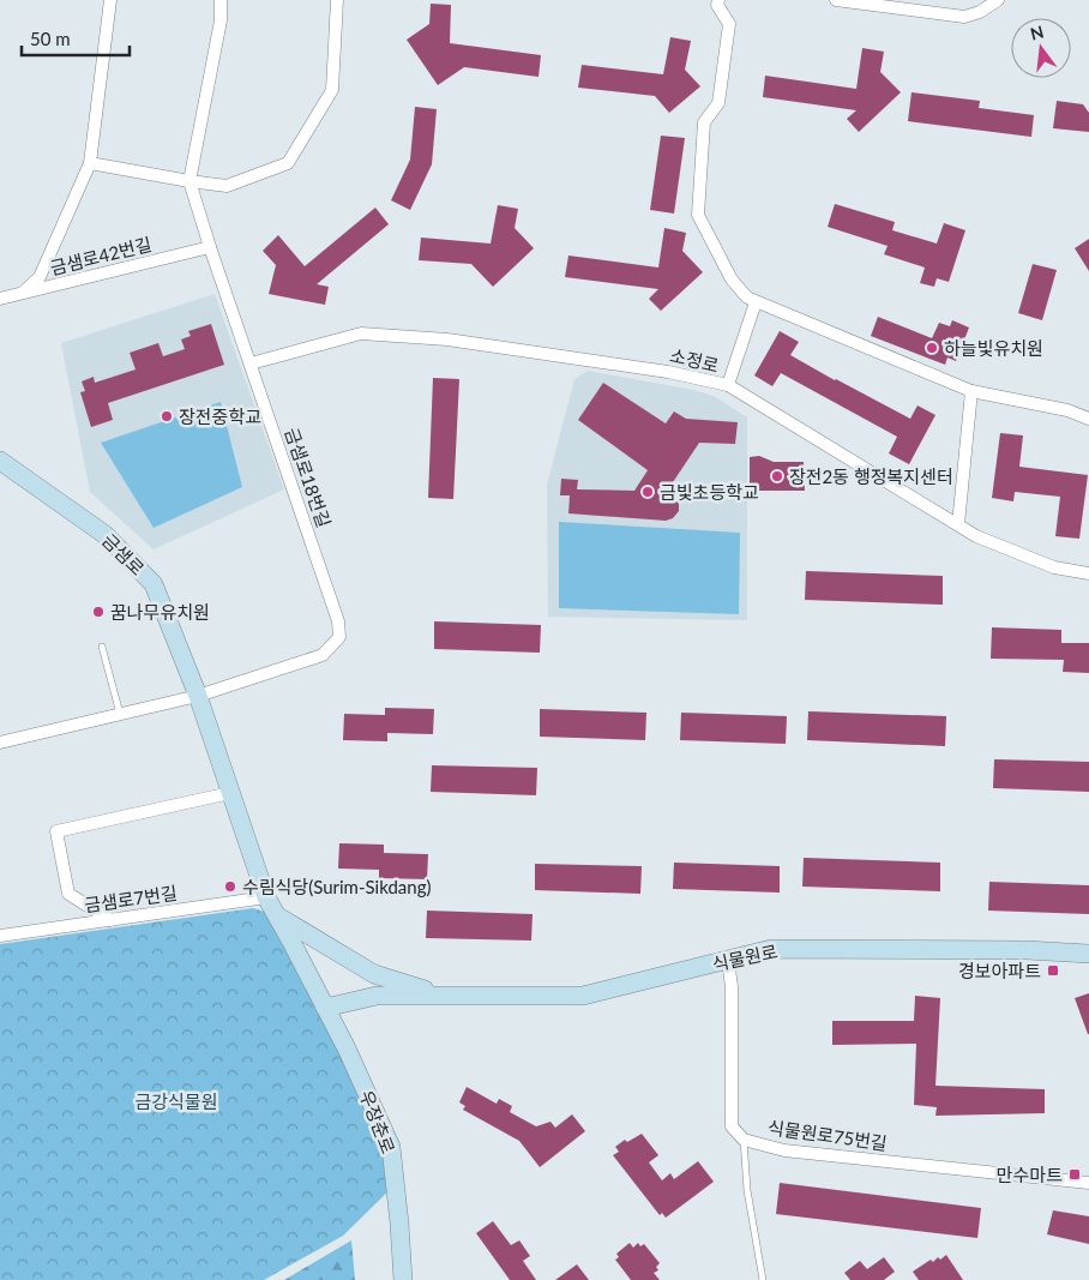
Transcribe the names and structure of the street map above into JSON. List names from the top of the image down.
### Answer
{
  "streets": {
    "main road": ["금샘로", "식물원로", "우장춘로"],
    "street": [
      "금샘로42번길",
      "소정로",
      "금샘로18번길",
      "금샘로7번길",
      "식물원로75번길"
    ]
  },
  "crossings": [
    ["금샘로42번길", "금샘로18번길"],
    ["소정로", "금샘로18번길"],
    ["금샘로18번길", "금샘로"],
    ["금샘로", "금샘로7번길"],
    ["금샘로", "식물원로"],
    ["금샘로", "우장춘로"],
    ["식물원로", "우장춘로"],
    ["식물원로", "식물원로75번길"]
  ],
  "parks": ["금강식물원"],
  "places": {
    "other": [
      "하늘빛유치원",
      "장전중학교",
      "장전2동 행정복지센터",
      "금빛초등학교",
      "꿈나무유치원",
      "수림식당(Surim-Sikdang)"
    ],
    "transit": ["경보아파트", "만수마트"]
  },
  "scale_bar": "50 m",
  "north": "top"
}
